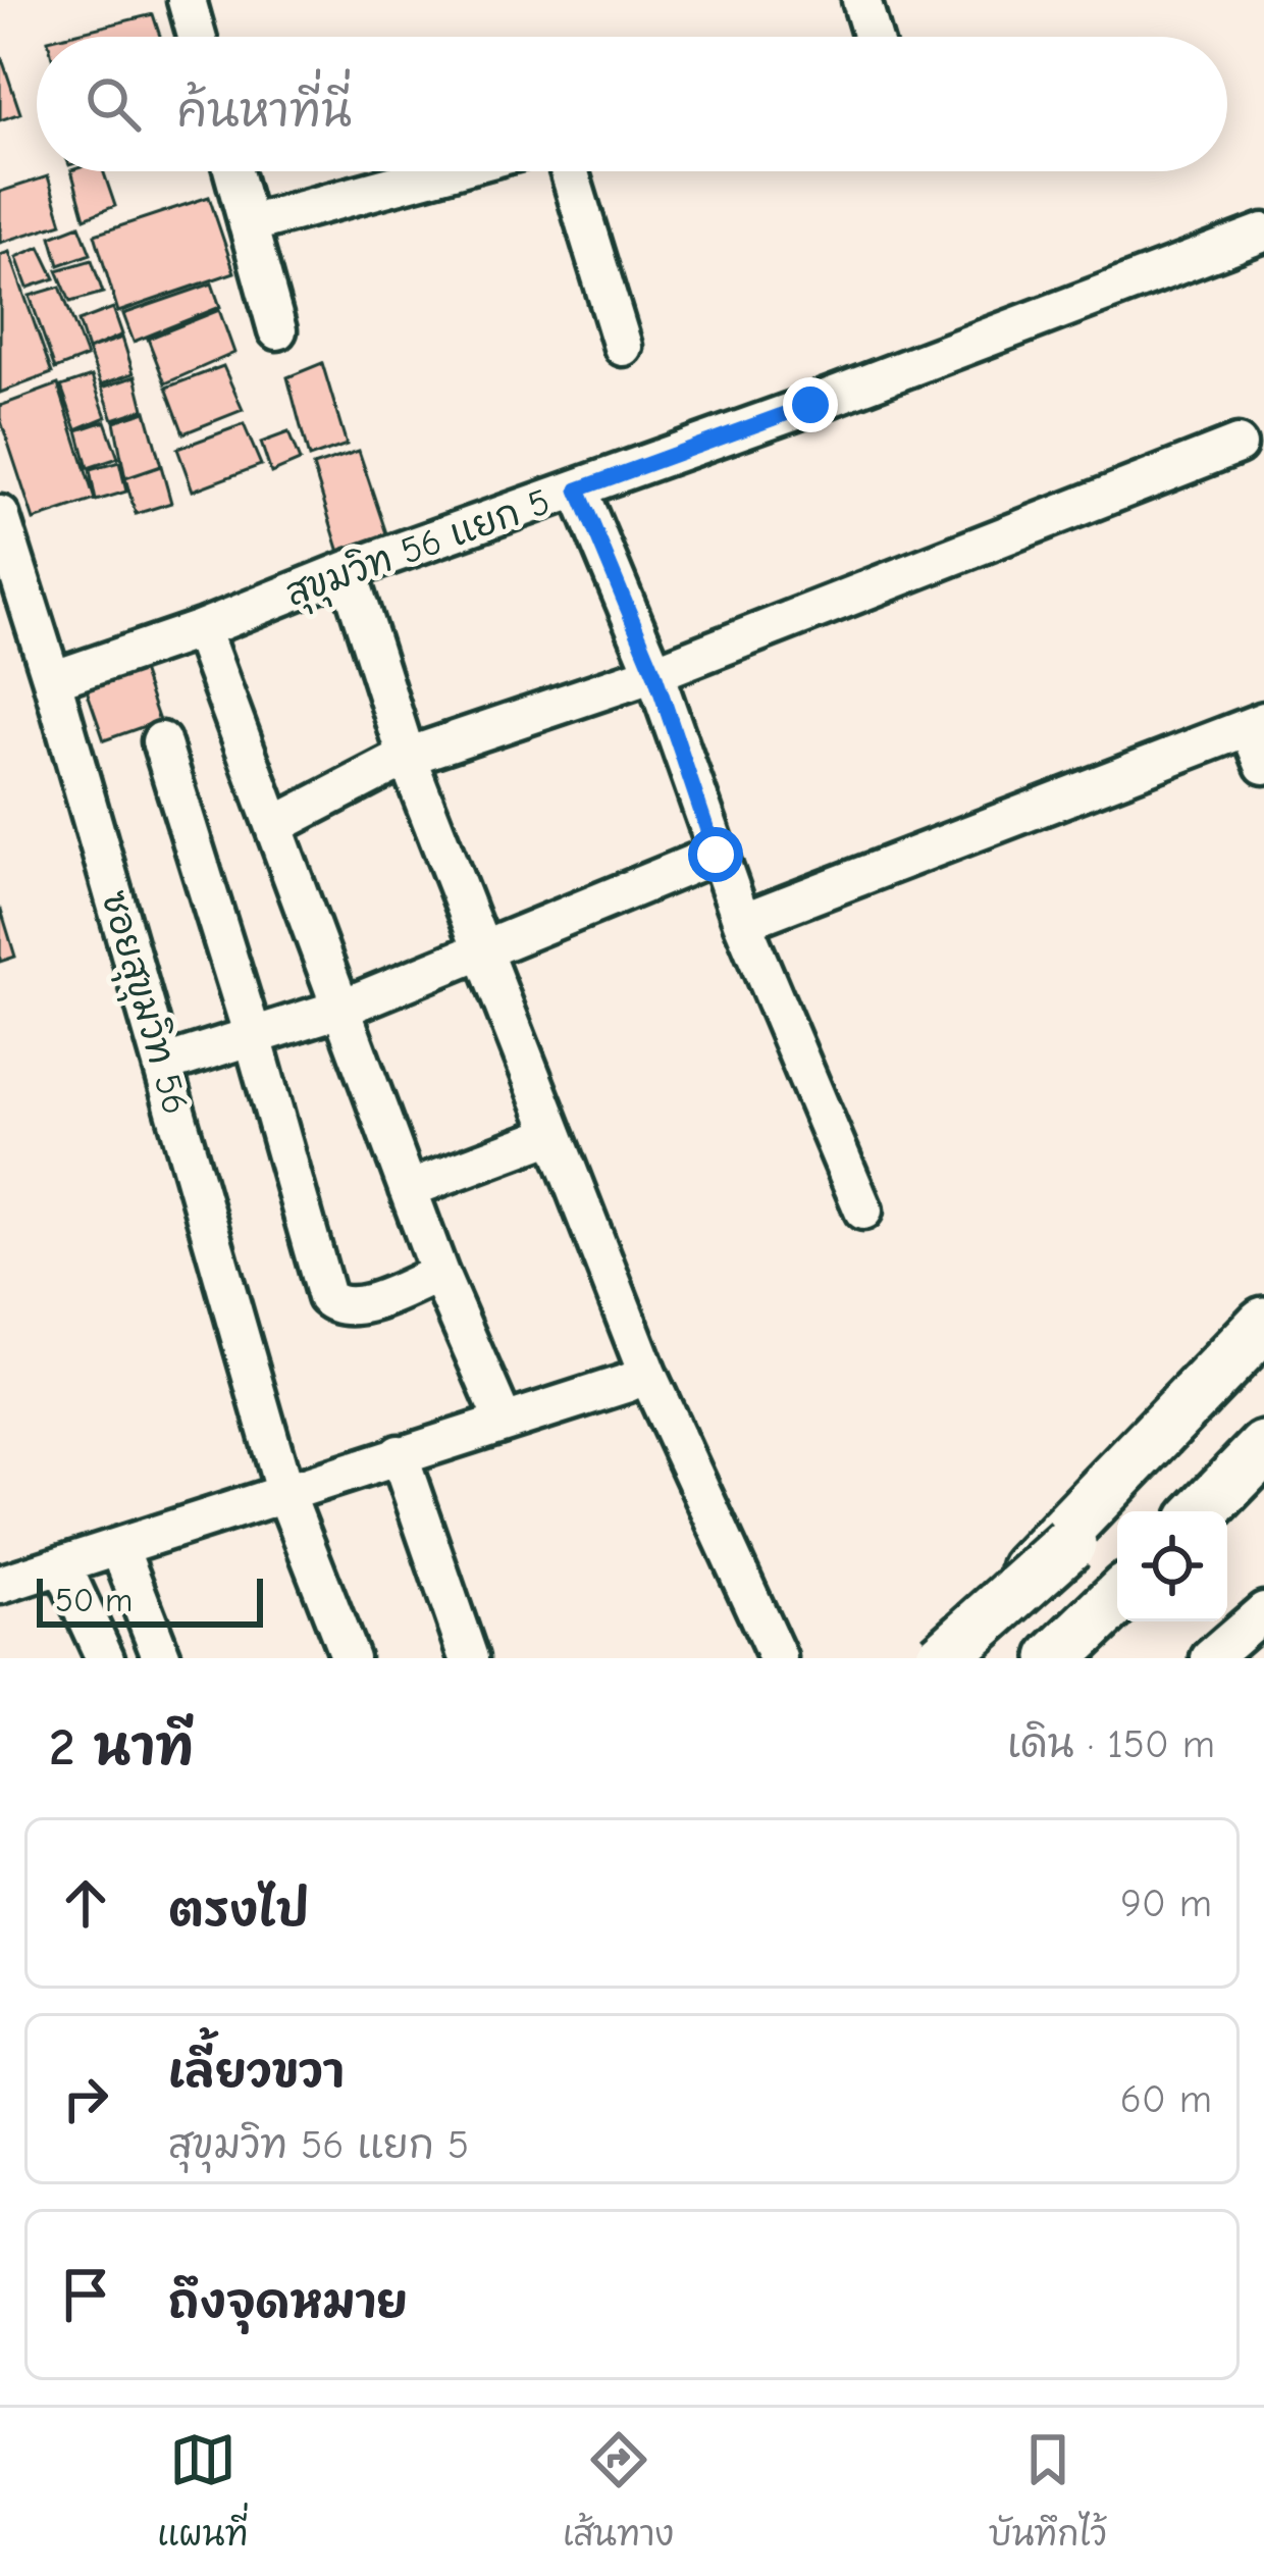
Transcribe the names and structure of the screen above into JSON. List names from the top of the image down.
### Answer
{
  "streets": {
    "street": ["สุขุมวิท 56 แยก 5", "ซอยสุขุมวิท 56"]
  },
  "crossings": [
    ["สุขุมวิท 56 แยก 5", "ซอยสุขุมวิท 56"]
  ],
  "scale_bar": "50 m",
  "page": {
    "search": "ค้นหาที่นี่",
    "scale": "50 m",
    "heading": ["2 นาที", "เดิน · 150 m"],
    "list": [
      ["ตรงไป", "90 m"],
      ["เลี้ยวขวา", "สุขุมวิท 56 แยก 5", "60 m"],
      "ถึงจุดหมาย"
    ],
    "nav": ["แผนที่", "เส้นทาง", "บันทึกไว้"]
  }
}
